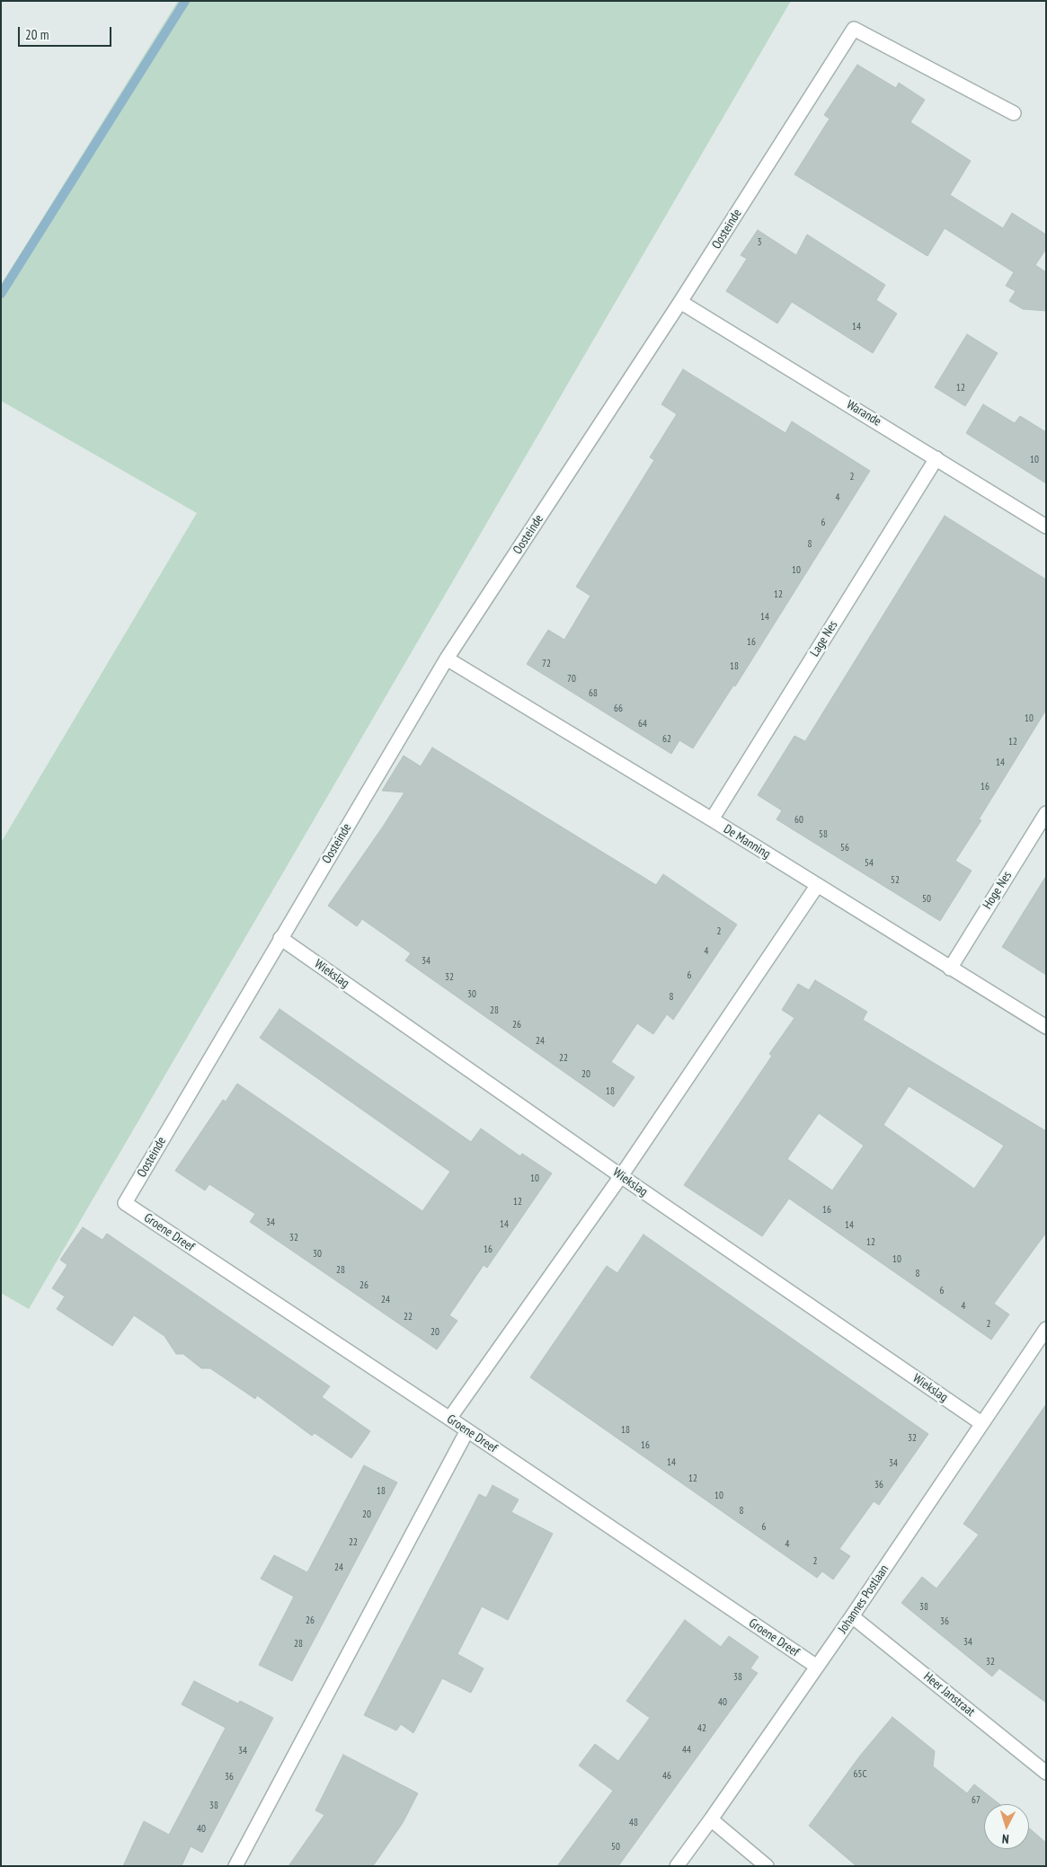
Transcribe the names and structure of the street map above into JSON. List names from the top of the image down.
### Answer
{
  "streets": {
    "street": [
      "Oosteinde",
      "Warande",
      "Lage Nes",
      "De Manning",
      "Hoge Nes",
      "Wiekslag",
      "Groene Dreef",
      "Johannes Postlaan",
      "Heer Janstraat"
    ]
  },
  "crossings": [
    ["Oosteinde", "Warande"],
    ["Oosteinde", "De Manning"],
    ["Oosteinde", "Wiekslag"],
    ["Oosteinde", "Groene Dreef"],
    ["Warande", "Lage Nes"],
    ["Lage Nes", "De Manning"],
    ["De Manning", "Hoge Nes"],
    ["Wiekslag", "Johannes Postlaan"],
    ["Groene Dreef", "Johannes Postlaan"],
    ["Johannes Postlaan", "Heer Janstraat"]
  ],
  "house_numbers": [
    "3",
    "14",
    "12",
    "10",
    "2",
    "4",
    "6",
    "8",
    "10",
    "12",
    "14",
    "16",
    "72",
    "18",
    "70",
    "68",
    "66",
    "10",
    "64",
    "62",
    "12",
    "14",
    "16",
    "60",
    "58",
    "56",
    "54",
    "52",
    "50",
    "2",
    "4",
    "34",
    "6",
    "32",
    "30",
    "8",
    "28",
    "26",
    "24",
    "22",
    "20",
    "18",
    "10",
    "12",
    "16",
    "34",
    "14",
    "14",
    "32",
    "12",
    "16",
    "30",
    "10",
    "28",
    "8",
    "26",
    "6",
    "24",
    "4",
    "22",
    "2",
    "20",
    "18",
    "32",
    "16",
    "14",
    "34",
    "12",
    "36",
    "18",
    "10",
    "8",
    "20",
    "6",
    "22",
    "4",
    "2",
    "24",
    "38",
    "26",
    "36",
    "34",
    "28",
    "32",
    "38",
    "40",
    "42",
    "44",
    "34",
    "65C",
    "46",
    "36",
    "67",
    "38",
    "48",
    "40",
    "50"
  ],
  "scale_bar": "20 m",
  "north": "bottom"
}
